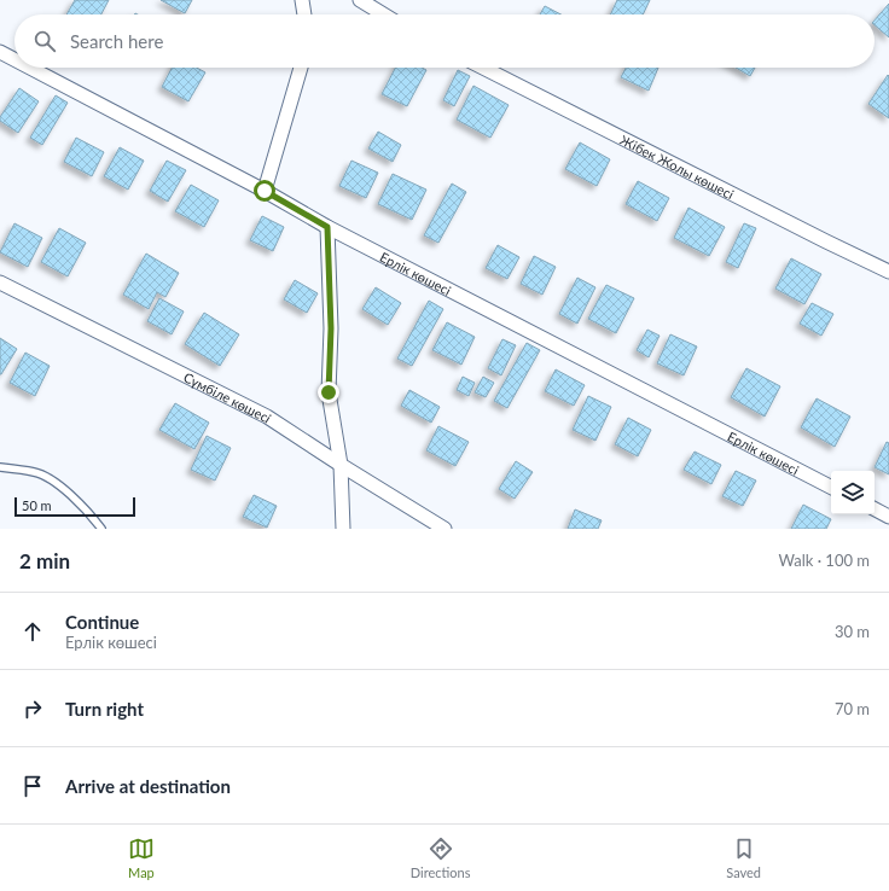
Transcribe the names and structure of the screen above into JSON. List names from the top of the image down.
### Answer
{
  "streets": {
    "street": ["Жібек Жолы көшесі", "Ерлік көшесі", "Сүмбіле көшесі"]
  },
  "scale_bar": "50 m",
  "page": {
    "search": "Search here",
    "scale": "50 m",
    "heading": ["2 min", "Walk · 100 m"],
    "list": [
      ["Continue", "Ерлік көшесі", "30 m"],
      ["Turn right", "70 m"],
      "Arrive at destination"
    ],
    "nav": ["Map", "Directions", "Saved"]
  }
}
